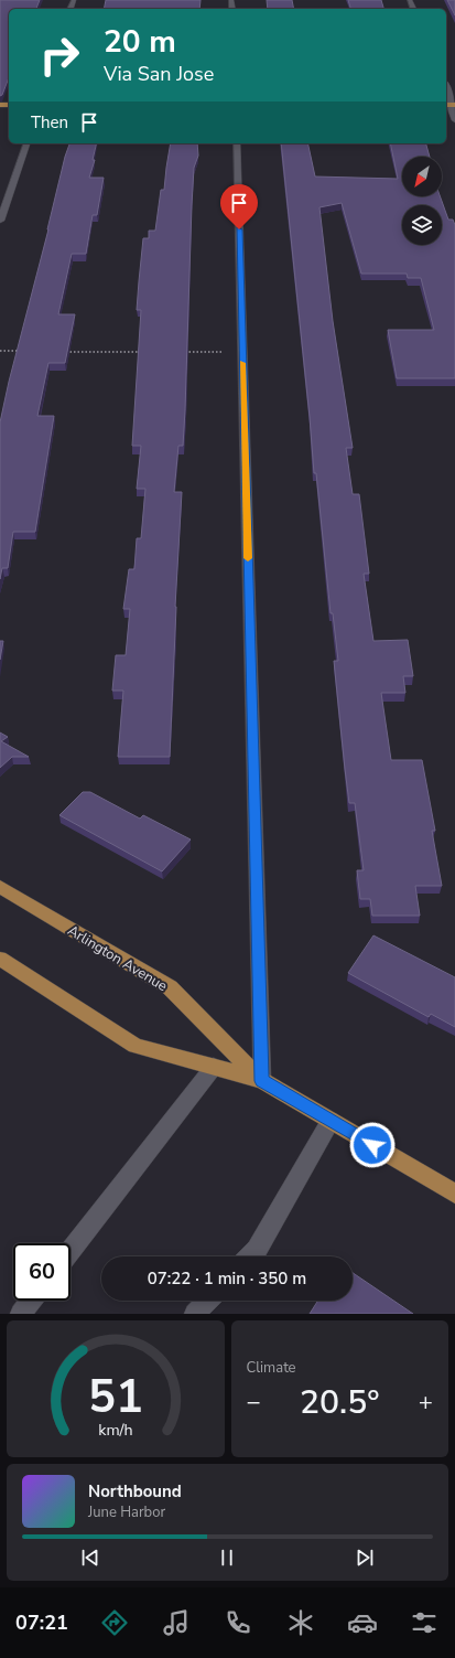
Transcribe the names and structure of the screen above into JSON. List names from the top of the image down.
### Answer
{
  "streets": {
    "main road": ["Arlington Avenue"]
  },
  "north": "bottom left",
  "page": {
    "turn": ["20 m", "Via San Jose"],
    "then": "Then",
    "limit": "60",
    "trip": "07:22 · 1 min · 350 m",
    "tile": "Climate",
    "heat": ["−", "20.5°", "+"],
    "song": ["Northbound", "June Harbor"],
    "tabs": "07:21",
    "gauge": ["51", "km/h"]
  }
}
